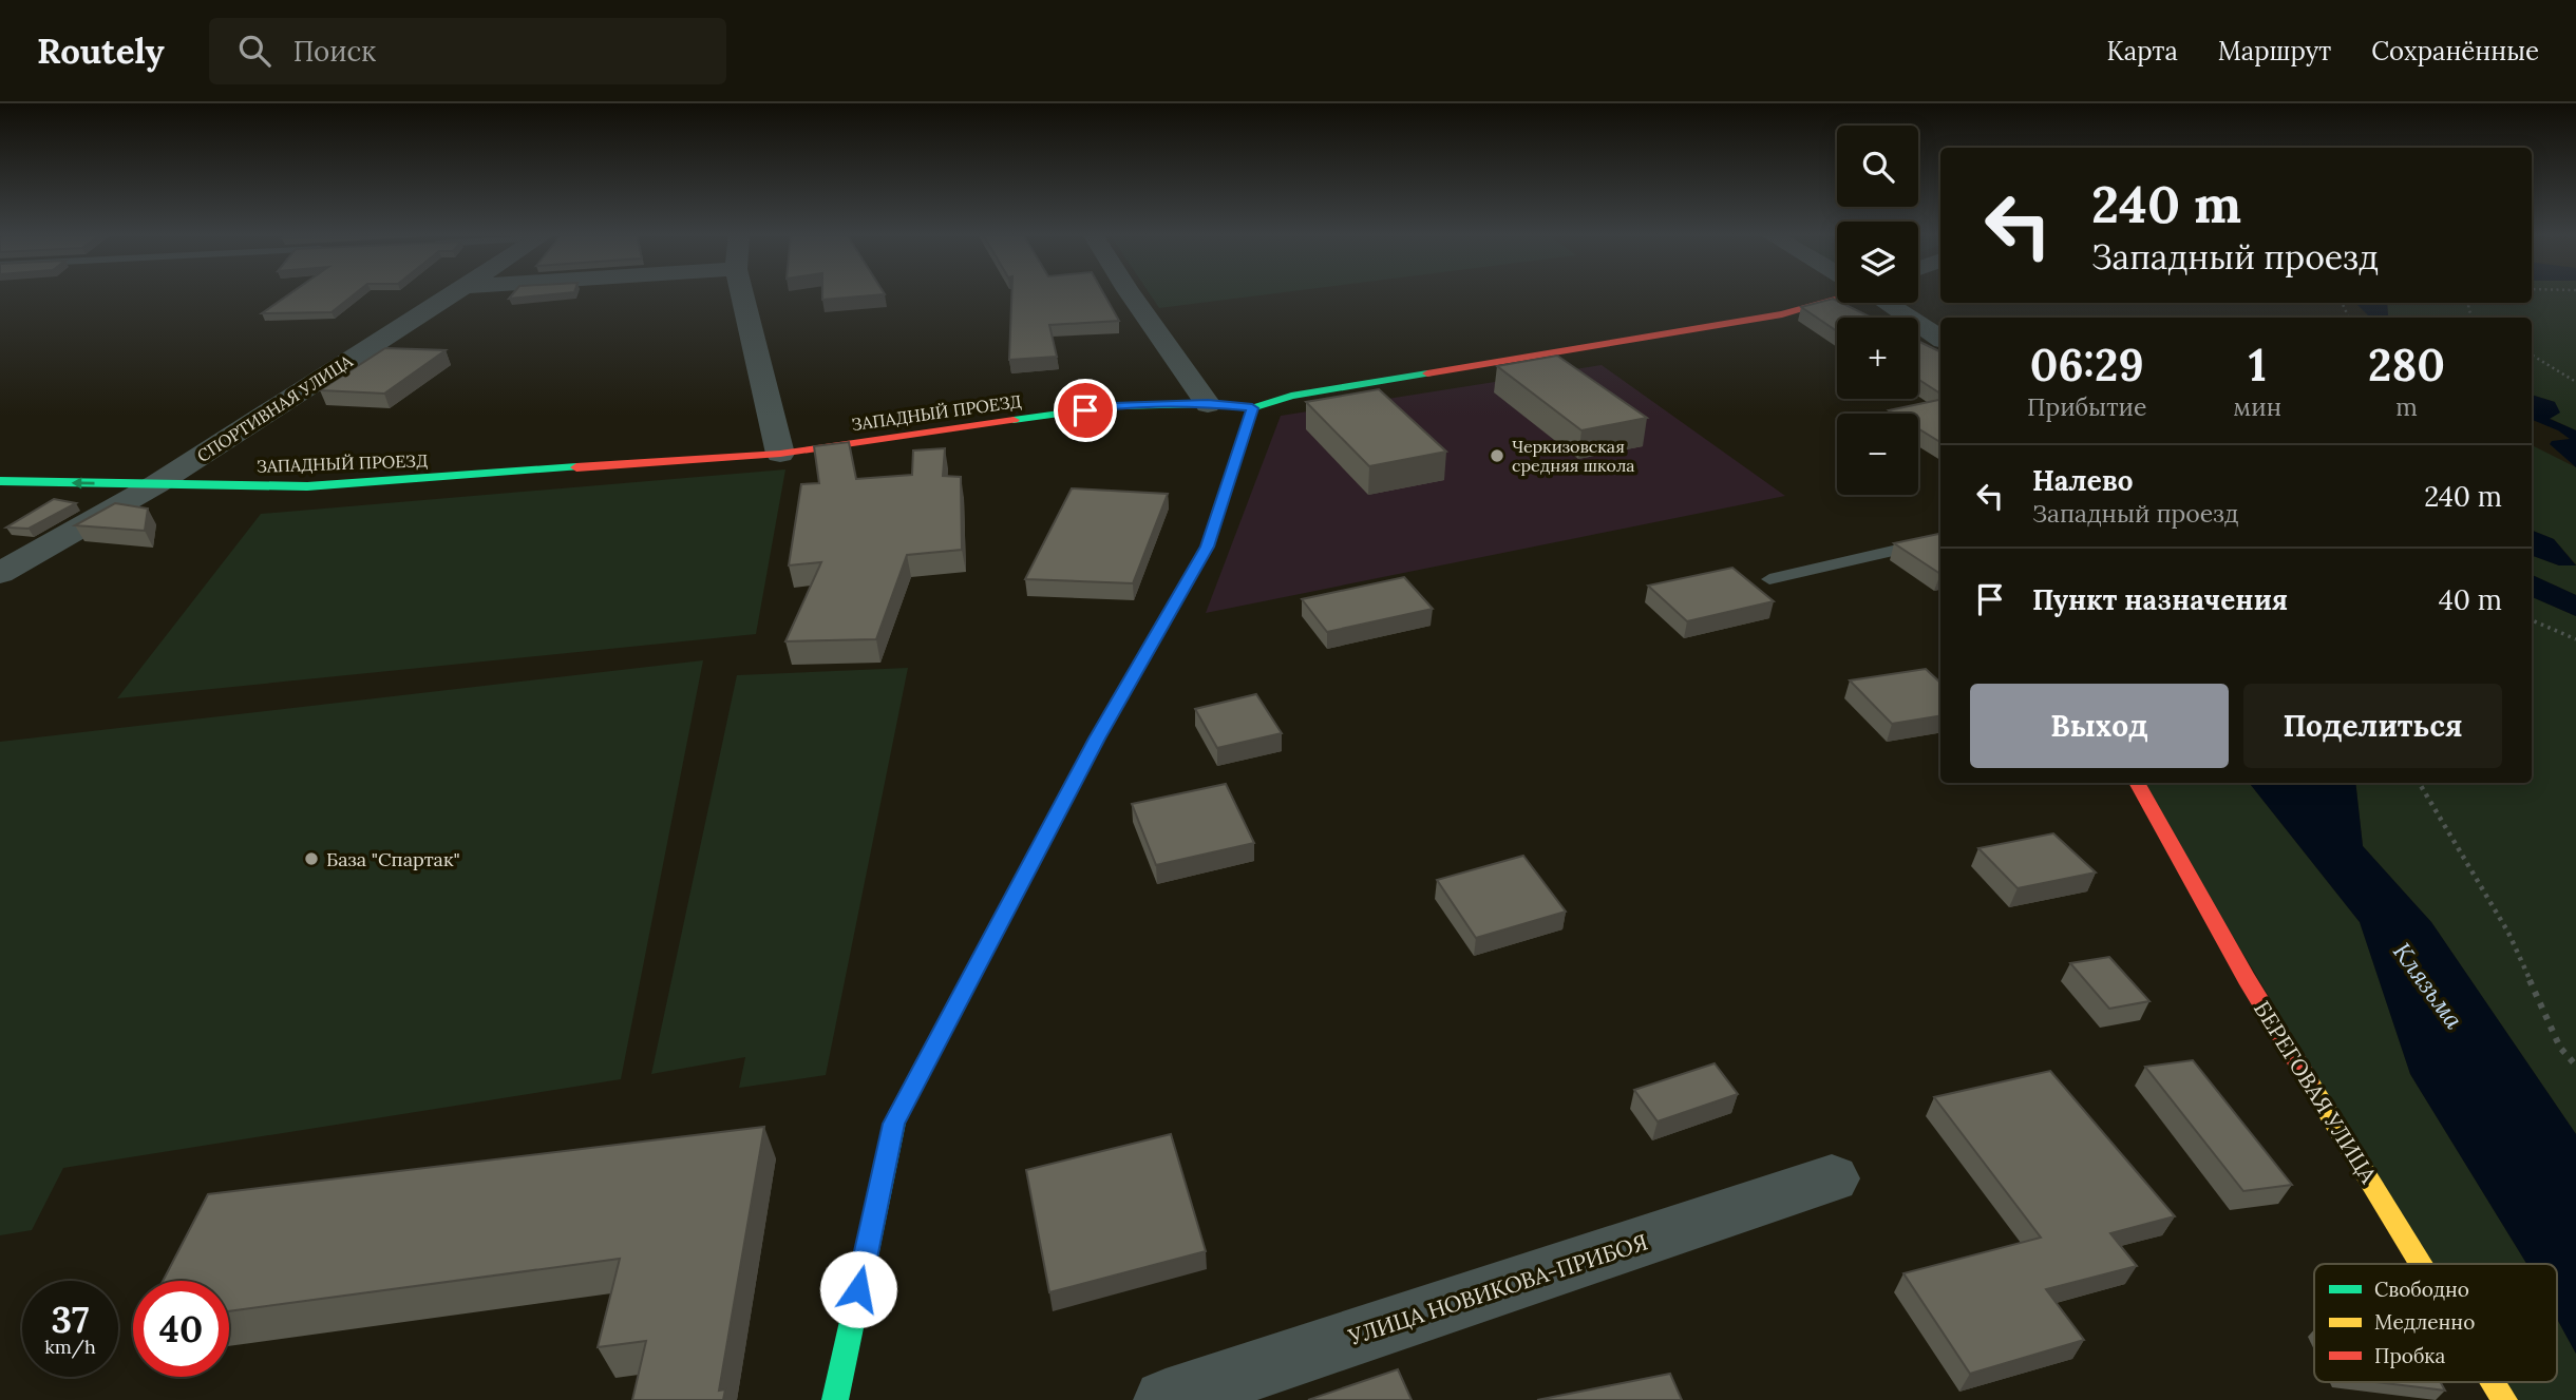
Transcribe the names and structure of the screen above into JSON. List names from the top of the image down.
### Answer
{
  "streets": {
    "street": [
      "СПОРТИВНАЯ УЛИЦА",
      "ЗАПАДНЫЙ ПРОЕЗД",
      "БЕРЕГОВАЯ УЛИЦА",
      "УЛИЦА НОВИКОВА-ПРИБОЯ"
    ]
  },
  "crossings": [
    ["СПОРТИВНАЯ УЛИЦА", "ЗАПАДНЫЙ ПРОЕЗД"]
  ],
  "water": ["Клязьма"],
  "places": ["Черкизовская средняя школа", "База \"Спартак\""],
  "legend": ["Свободно", "Медленно", "Пробка"],
  "page": {
    "header": "Routely",
    "search": "Поиск",
    "nav": ["Карта", "Маршрут", "Сохранённые"],
    "map_buttons": ["+", "−"],
    "turn": ["240 m", "Западный проезд"],
    "eta": [
      "06:29",
      "Прибытие",
      "1",
      "мин",
      "280",
      "m"
    ],
    "list": [
      {
        "name": "Налево",
        "note": "Западный проезд",
        "value": "240 m"
      },
      {
        "name": "Пункт назначения",
        "value": "40 m"
      }
    ],
    "buttons": ["Выход", "Поделиться"],
    "speed": "37 km/h",
    "limit": "40"
  }
}
